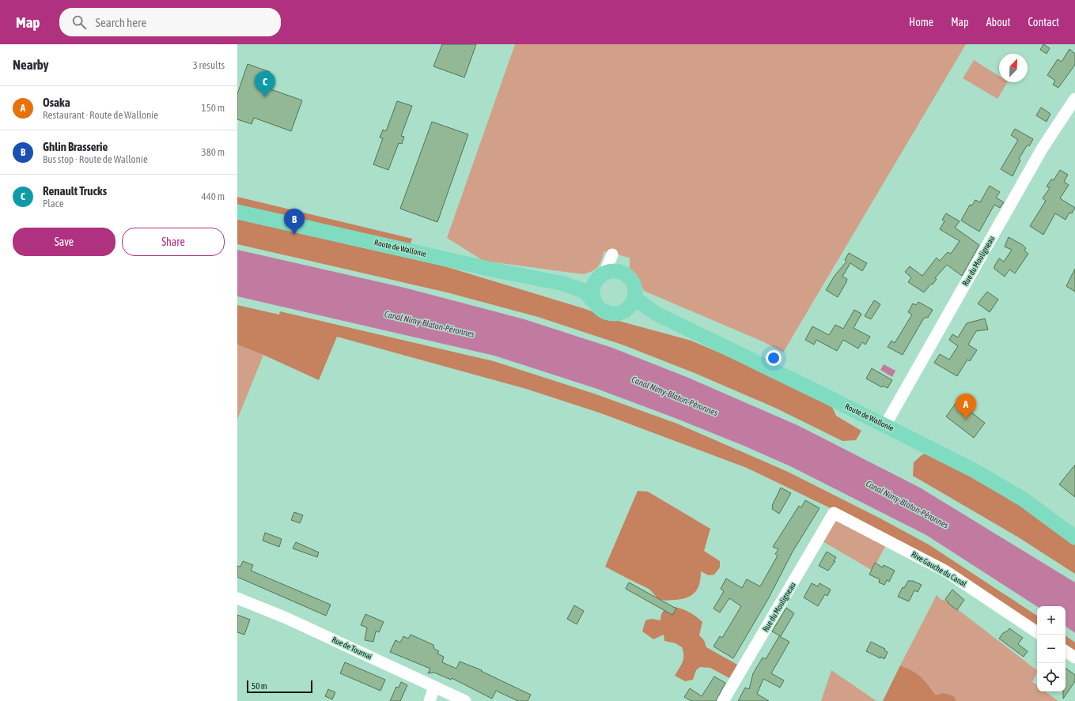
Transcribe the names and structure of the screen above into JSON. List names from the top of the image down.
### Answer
{
  "streets": {
    "main road": ["Route de Wallonie"],
    "street": ["Rue du Mouligneau", "Rive Gauche du Canal", "Rue de Tournai"]
  },
  "crossings": [
    ["Route de Wallonie", "Rue du Mouligneau"],
    ["Rue du Mouligneau", "Rive Gauche du Canal"]
  ],
  "water": ["Canal Nimy-Blaton-Péronnes"],
  "scale_bar": "50 m",
  "north": "top right",
  "page": {
    "header": "Map",
    "search": "Search here",
    "nav": [
      "Home",
      "Map",
      "About",
      "Contact"
    ],
    "heading": ["Nearby", "3 results"],
    "pins": ["C", "B", "A"],
    "list": [
      {
        "mark": "A",
        "name": "Osaka",
        "note": "Restaurant · Route de Wallonie",
        "value": "150 m"
      },
      {
        "mark": "B",
        "name": "Ghlin Brasserie",
        "note": "Bus stop · Route de Wallonie",
        "value": "380 m"
      },
      {
        "mark": "C",
        "name": "Renault Trucks",
        "note": "Place",
        "value": "440 m"
      }
    ],
    "buttons": ["Save", "Share"],
    "map_buttons": ["+", "−"],
    "scale": "50 m"
  }
}
